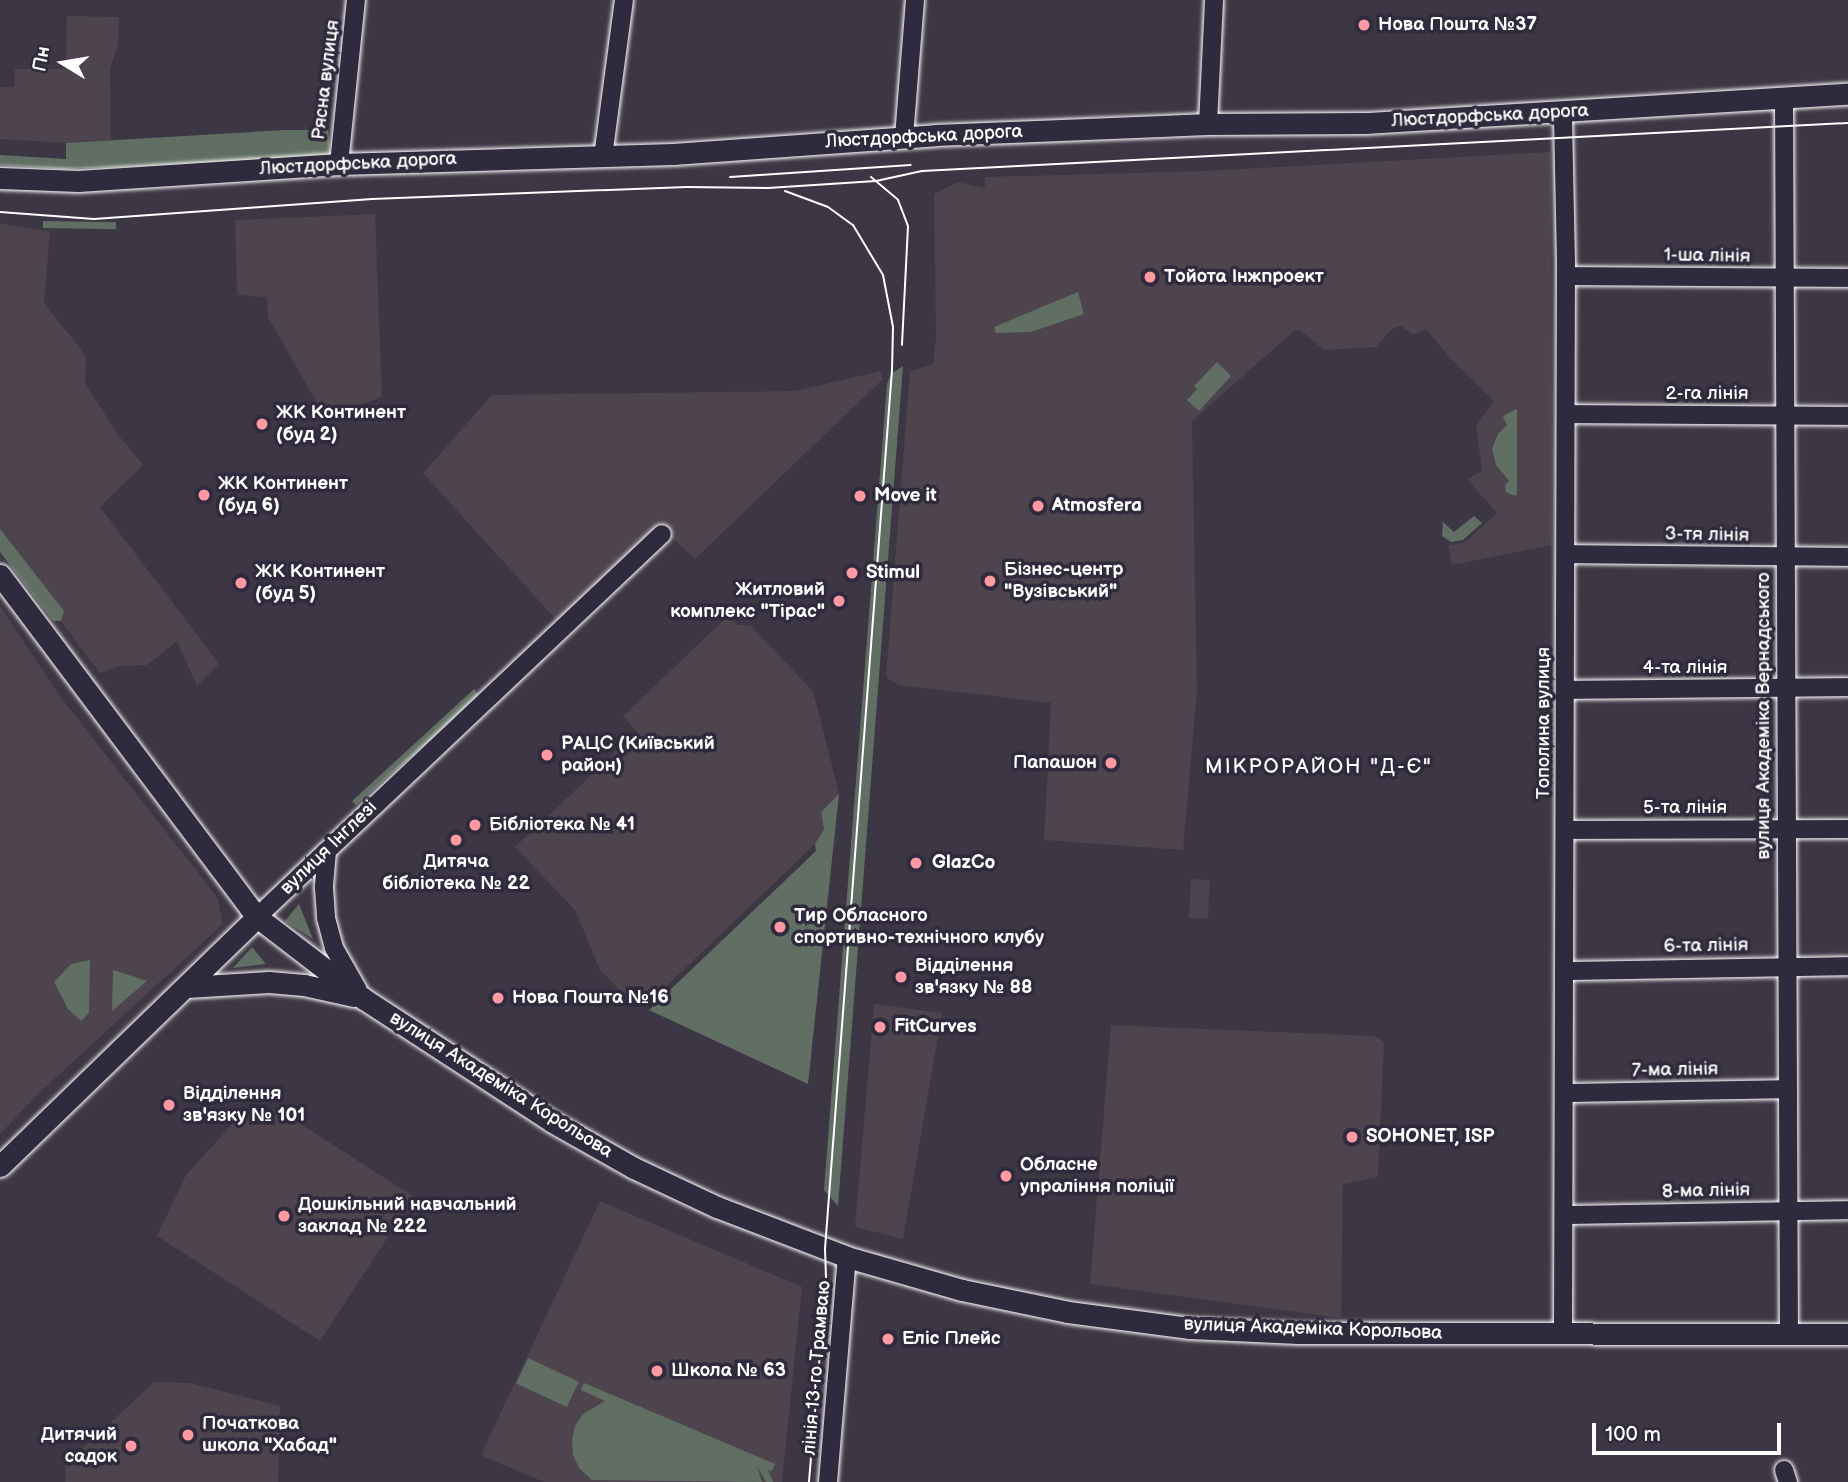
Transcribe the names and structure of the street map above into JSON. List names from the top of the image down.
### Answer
{
  "streets": {
    "main road": ["Люстдорфська дорога", "вулиця Інглезі", "вулиця Академіка Корольова"],
    "street": [
      "Рясна вулиця",
      "1-ша лінія",
      "2-га лінія",
      "3-тя лінія",
      "4-та лінія",
      "вулиця Академіка Вернадського",
      "Тополина вулиця",
      "5-та лінія",
      "6-та лінія",
      "7-ма лінія",
      "8-ма лінія",
      "лінія 13-го Трамваю"
    ]
  },
  "crossings": [
    ["Рясна вулиця", "Люстдорфська дорога"],
    ["Люстдорфська дорога", "вулиця Академіка Вернадського"],
    ["Люстдорфська дорога", "Тополина вулиця"],
    ["1-ша лінія", "вулиця Академіка Вернадського"],
    ["1-ша лінія", "Тополина вулиця"],
    ["2-га лінія", "вулиця Академіка Вернадського"],
    ["2-га лінія", "Тополина вулиця"],
    ["3-тя лінія", "вулиця Академіка Вернадського"],
    ["3-тя лінія", "Тополина вулиця"],
    ["4-та лінія", "вулиця Академіка Вернадського"],
    ["4-та лінія", "Тополина вулиця"],
    ["вулиця Академіка Вернадського", "5-та лінія"],
    ["вулиця Академіка Вернадського", "6-та лінія"],
    ["вулиця Академіка Вернадського", "7-ма лінія"],
    ["вулиця Академіка Вернадського", "вулиця Академіка Корольова"],
    ["вулиця Академіка Вернадського", "8-ма лінія"],
    ["Тополина вулиця", "5-та лінія"],
    ["Тополина вулиця", "6-та лінія"],
    ["Тополина вулиця", "7-ма лінія"],
    ["Тополина вулиця", "вулиця Академіка Корольова"],
    ["Тополина вулиця", "8-ма лінія"],
    ["вулиця Інглезі", "вулиця Академіка Корольова"],
    ["вулиця Академіка Корольова", "лінія 13-го Трамваю"]
  ],
  "districts": ["МІКРОРАЙОН \"Д-Є\""],
  "places": [
    "Нова Пошта №37",
    "Тойота Інжпроект",
    "ЖК Континент (буд 2)",
    "ЖК Континент (буд 6)",
    "Move it",
    "Atmosfera",
    "Stimul",
    "Бізнес-центр \"Вузівський\"",
    "ЖК Континент (буд 5)",
    "Житловий комплекс \"Тірас\"",
    "РАЦС (Київський район)",
    "Папашон",
    "Бібліотека № 41",
    "Дитяча бібліотека № 22",
    "GlazCo",
    "Тир Обласного спортивно-технічного клубу",
    "Відділення зв'язку № 88",
    "Нова Пошта №16",
    "FitCurves",
    "Відділення зв'язку № 101",
    "SOHONET, ISP",
    "Обласне упраління поліції",
    "Дошкільний навчальний заклад № 222",
    "Еліс Плейс",
    "Школа № 63",
    "Початкова школа \"Хабад\"",
    "Дитячий садок"
  ],
  "scale_bar": "100 m",
  "north": "left"
}
